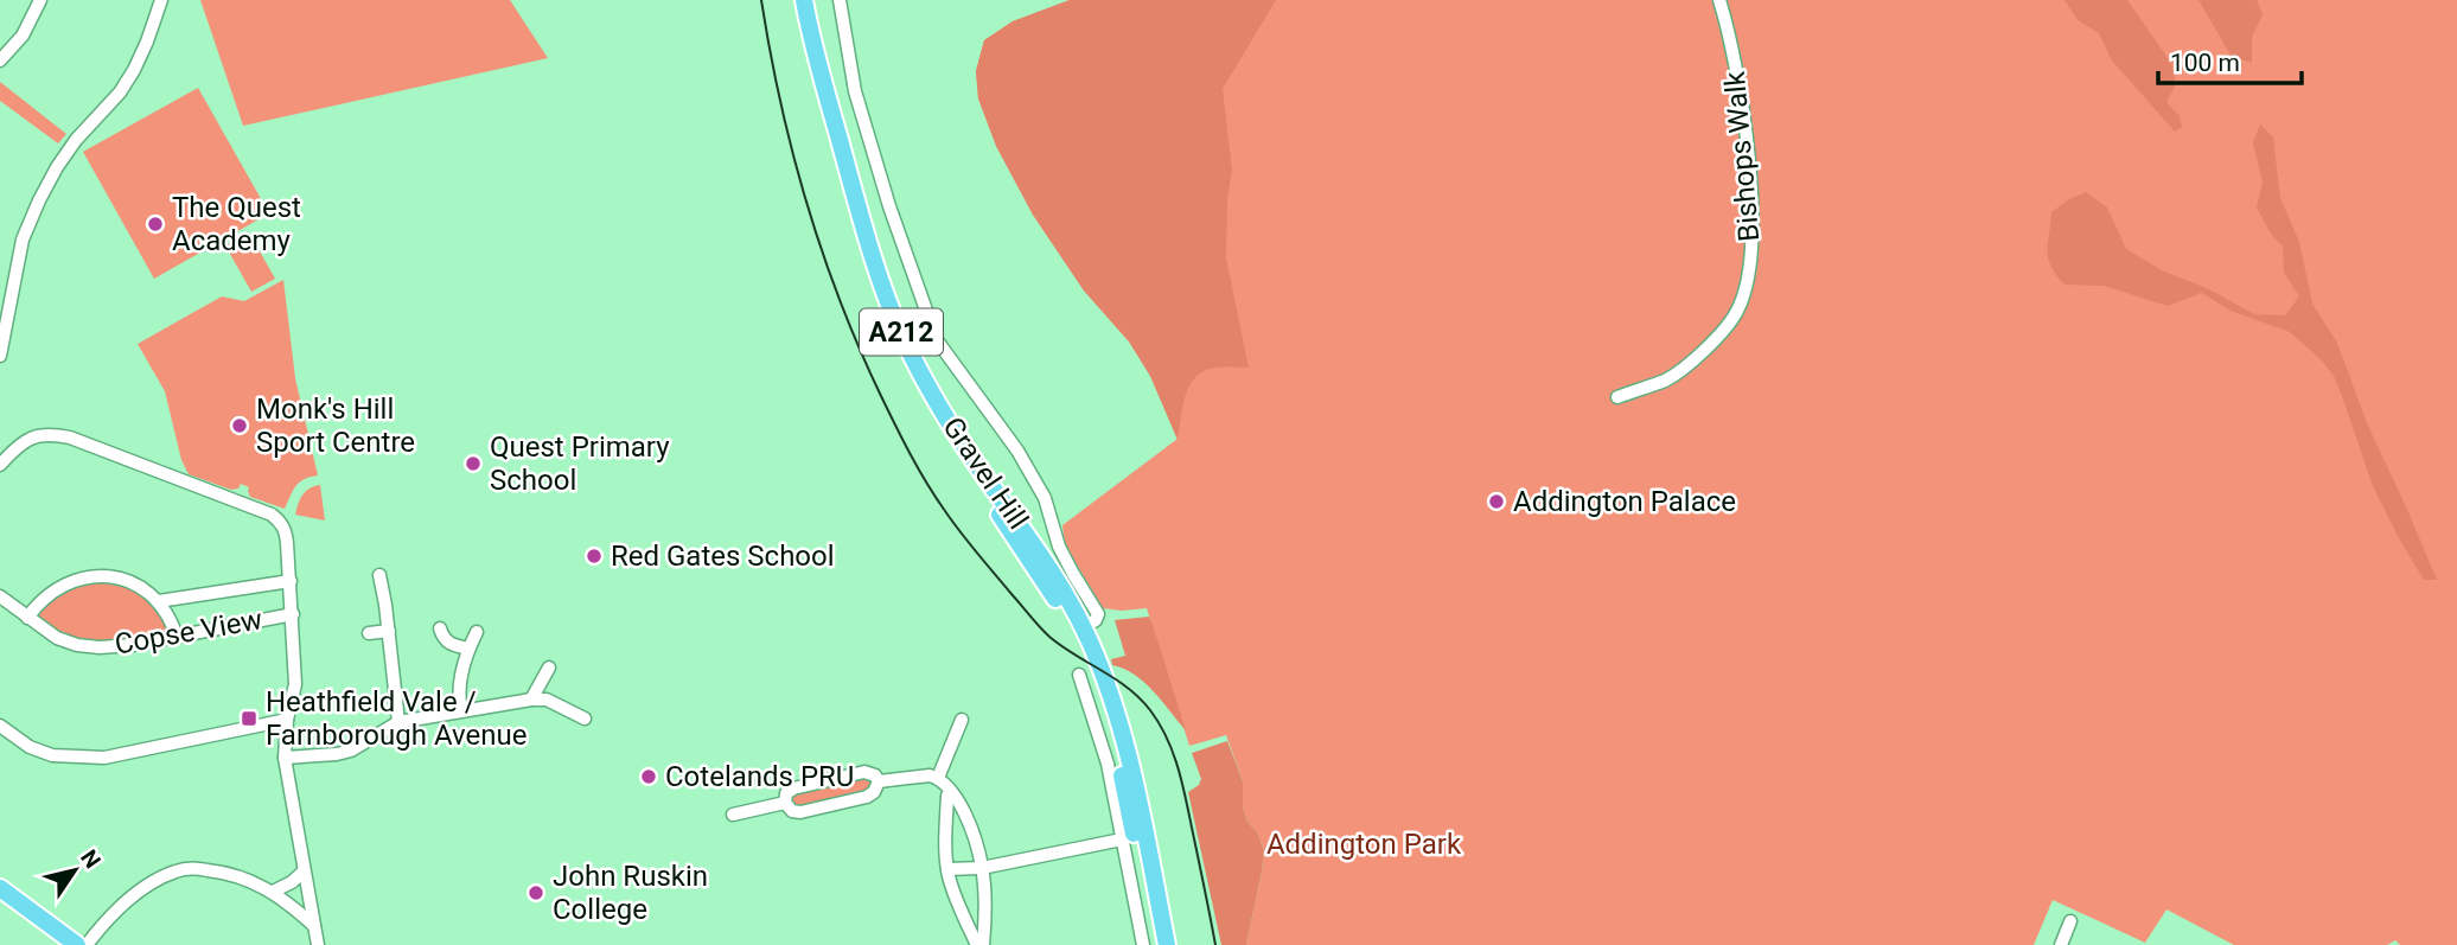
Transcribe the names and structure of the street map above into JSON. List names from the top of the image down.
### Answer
{
  "streets": {
    "main road": ["A212", "Gravel Hill"],
    "street": ["Bishops Walk", "Copse View"]
  },
  "parks": ["Addington Park"],
  "places": {
    "other": [
      "The Quest Academy",
      "Monk's Hill Sport Centre",
      "Quest Primary School",
      "Addington Palace",
      "Red Gates School",
      "Cotelands PRU",
      "John Ruskin College"
    ],
    "transit": ["Heathfield Vale / Farnborough Avenue"]
  },
  "scale_bar": "100 m",
  "north": "top right"
}
